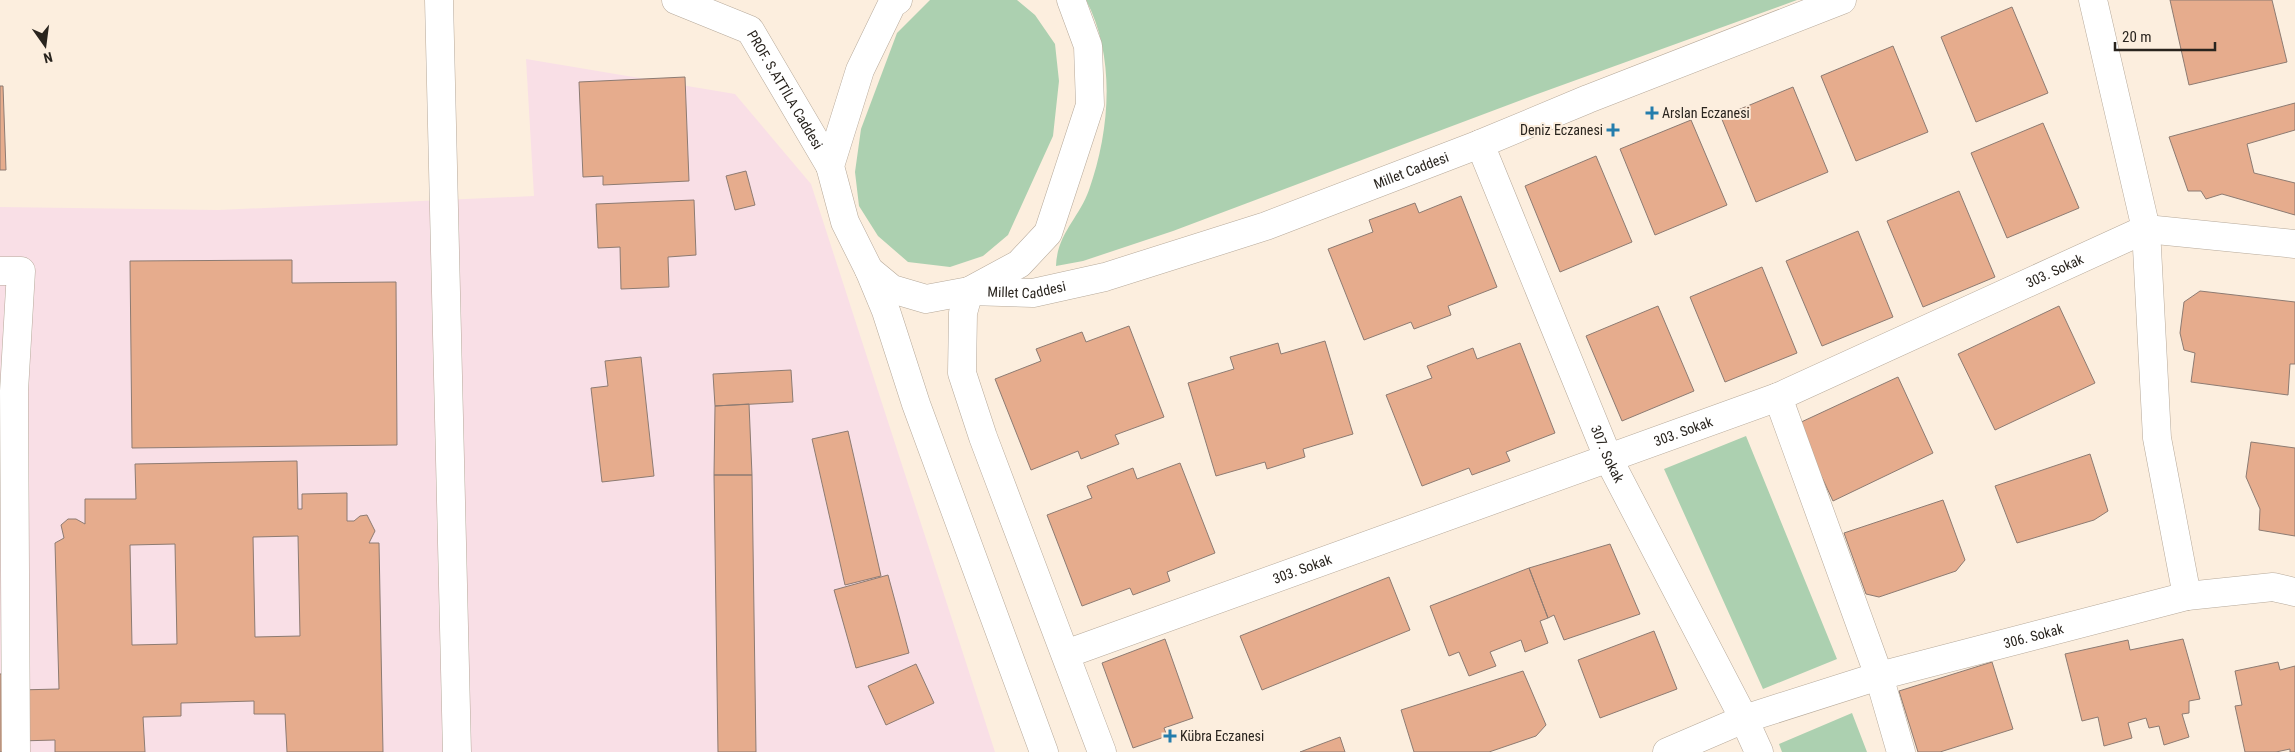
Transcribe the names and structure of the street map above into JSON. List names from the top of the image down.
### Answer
{
  "streets": {
    "street": [
      "PROF. S.ATTİLA Caddesi",
      "Millet Caddesi",
      "303. Sokak",
      "307. Sokak",
      "306. Sokak"
    ]
  },
  "crossings": [
    ["Millet Caddesi", "307. Sokak"],
    ["303. Sokak", "307. Sokak"],
    ["307. Sokak", "306. Sokak"]
  ],
  "places": {
    "health": ["Arslan Eczanesi", "Deniz Eczanesi", "Kübra Eczanesi"]
  },
  "scale_bar": "20 m",
  "north": "bottom"
}
